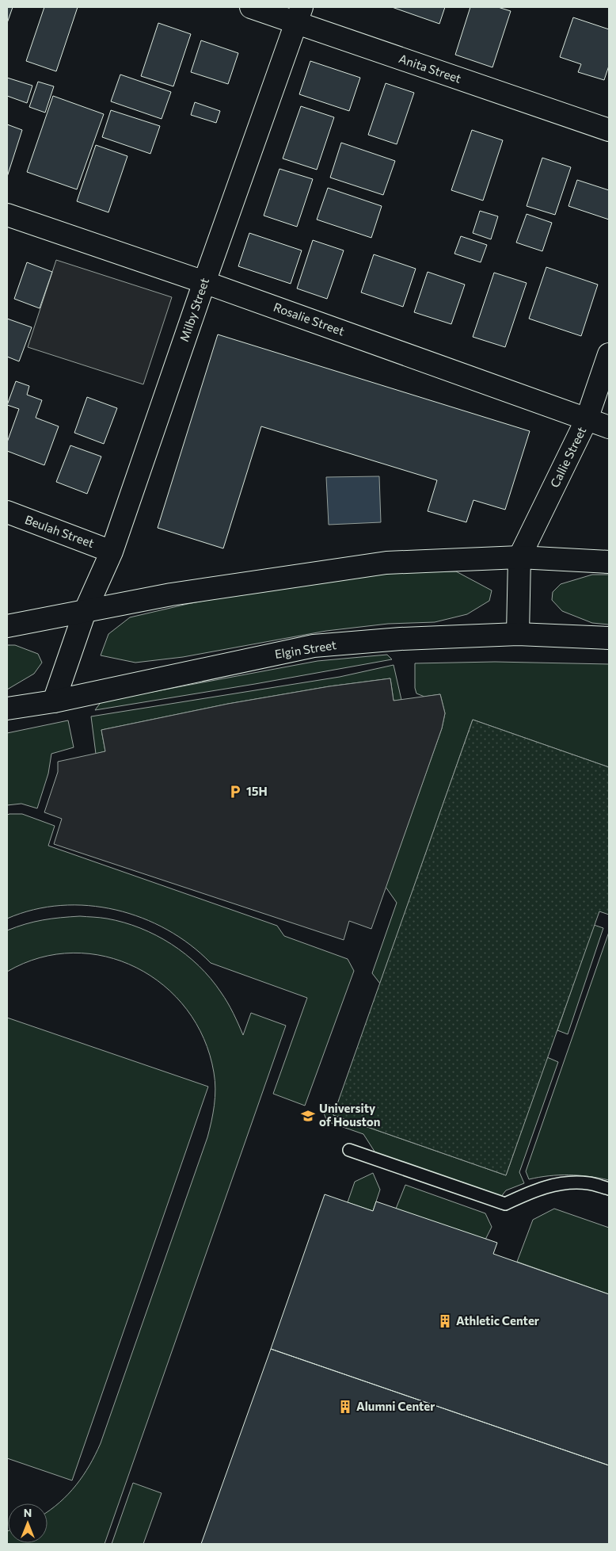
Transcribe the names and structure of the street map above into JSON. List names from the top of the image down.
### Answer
{
  "streets": {
    "street": [
      "Anita Street",
      "Milby Street",
      "Rosalie Street",
      "Callie Street",
      "Beulah Street",
      "Elgin Street"
    ]
  },
  "crossings": [
    ["Anita Street", "Milby Street"],
    ["Milby Street", "Rosalie Street"],
    ["Milby Street", "Beulah Street"],
    ["Milby Street", "Elgin Street"],
    ["Rosalie Street", "Callie Street"]
  ],
  "places": {
    "parking": ["15H"],
    "school or university": ["University of Houston"],
    "building": ["Athletic Center", "Alumni Center"]
  },
  "north": "top"
}
